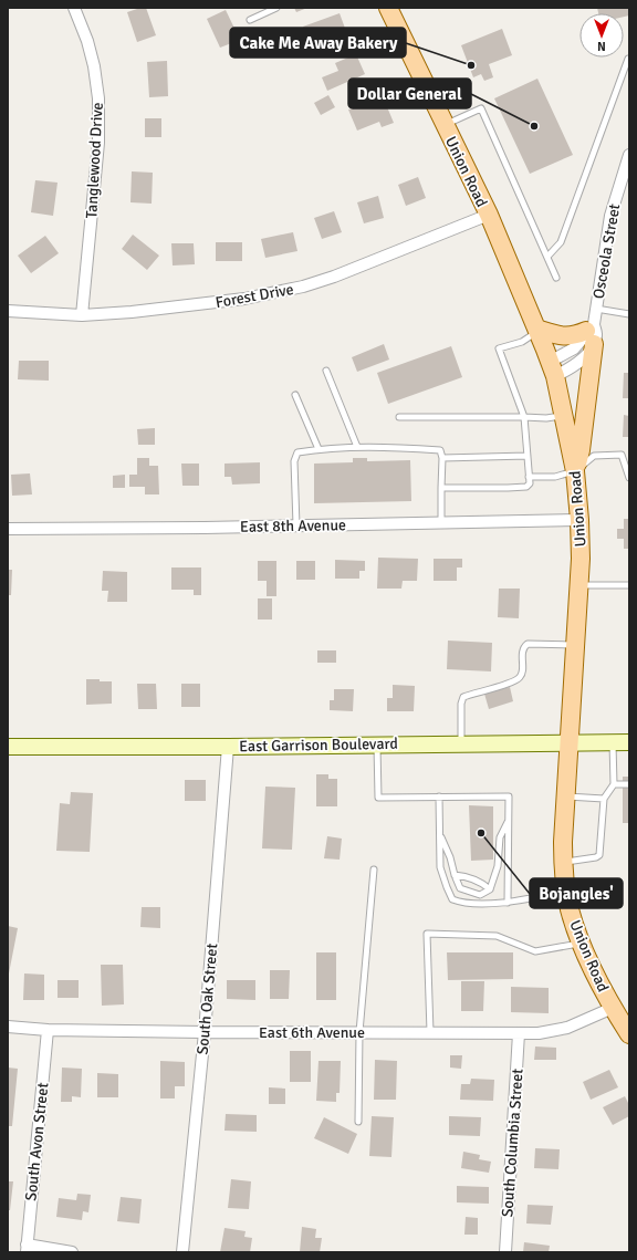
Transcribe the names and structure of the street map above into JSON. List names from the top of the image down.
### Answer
{
  "streets": {
    "main road": ["Union Road", "East Garrison Boulevard"],
    "street": [
      "Tanglewood Drive",
      "Osceola Street",
      "Forest Drive",
      "East 8th Avenue",
      "South Oak Street",
      "East 6th Avenue",
      "South Avon Street",
      "South Columbia Street"
    ]
  },
  "crossings": [
    ["Tanglewood Drive", "Forest Drive"],
    ["Union Road", "Forest Drive"],
    ["Union Road", "East 8th Avenue"],
    ["Union Road", "East Garrison Boulevard"],
    ["Union Road", "East 6th Avenue"],
    ["East Garrison Boulevard", "South Oak Street"],
    ["South Oak Street", "East 6th Avenue"],
    ["East 6th Avenue", "South Avon Street"],
    ["East 6th Avenue", "South Columbia Street"]
  ],
  "places": ["Cake Me Away Bakery", "Dollar General", "Bojangles'"],
  "north": "bottom"
}
